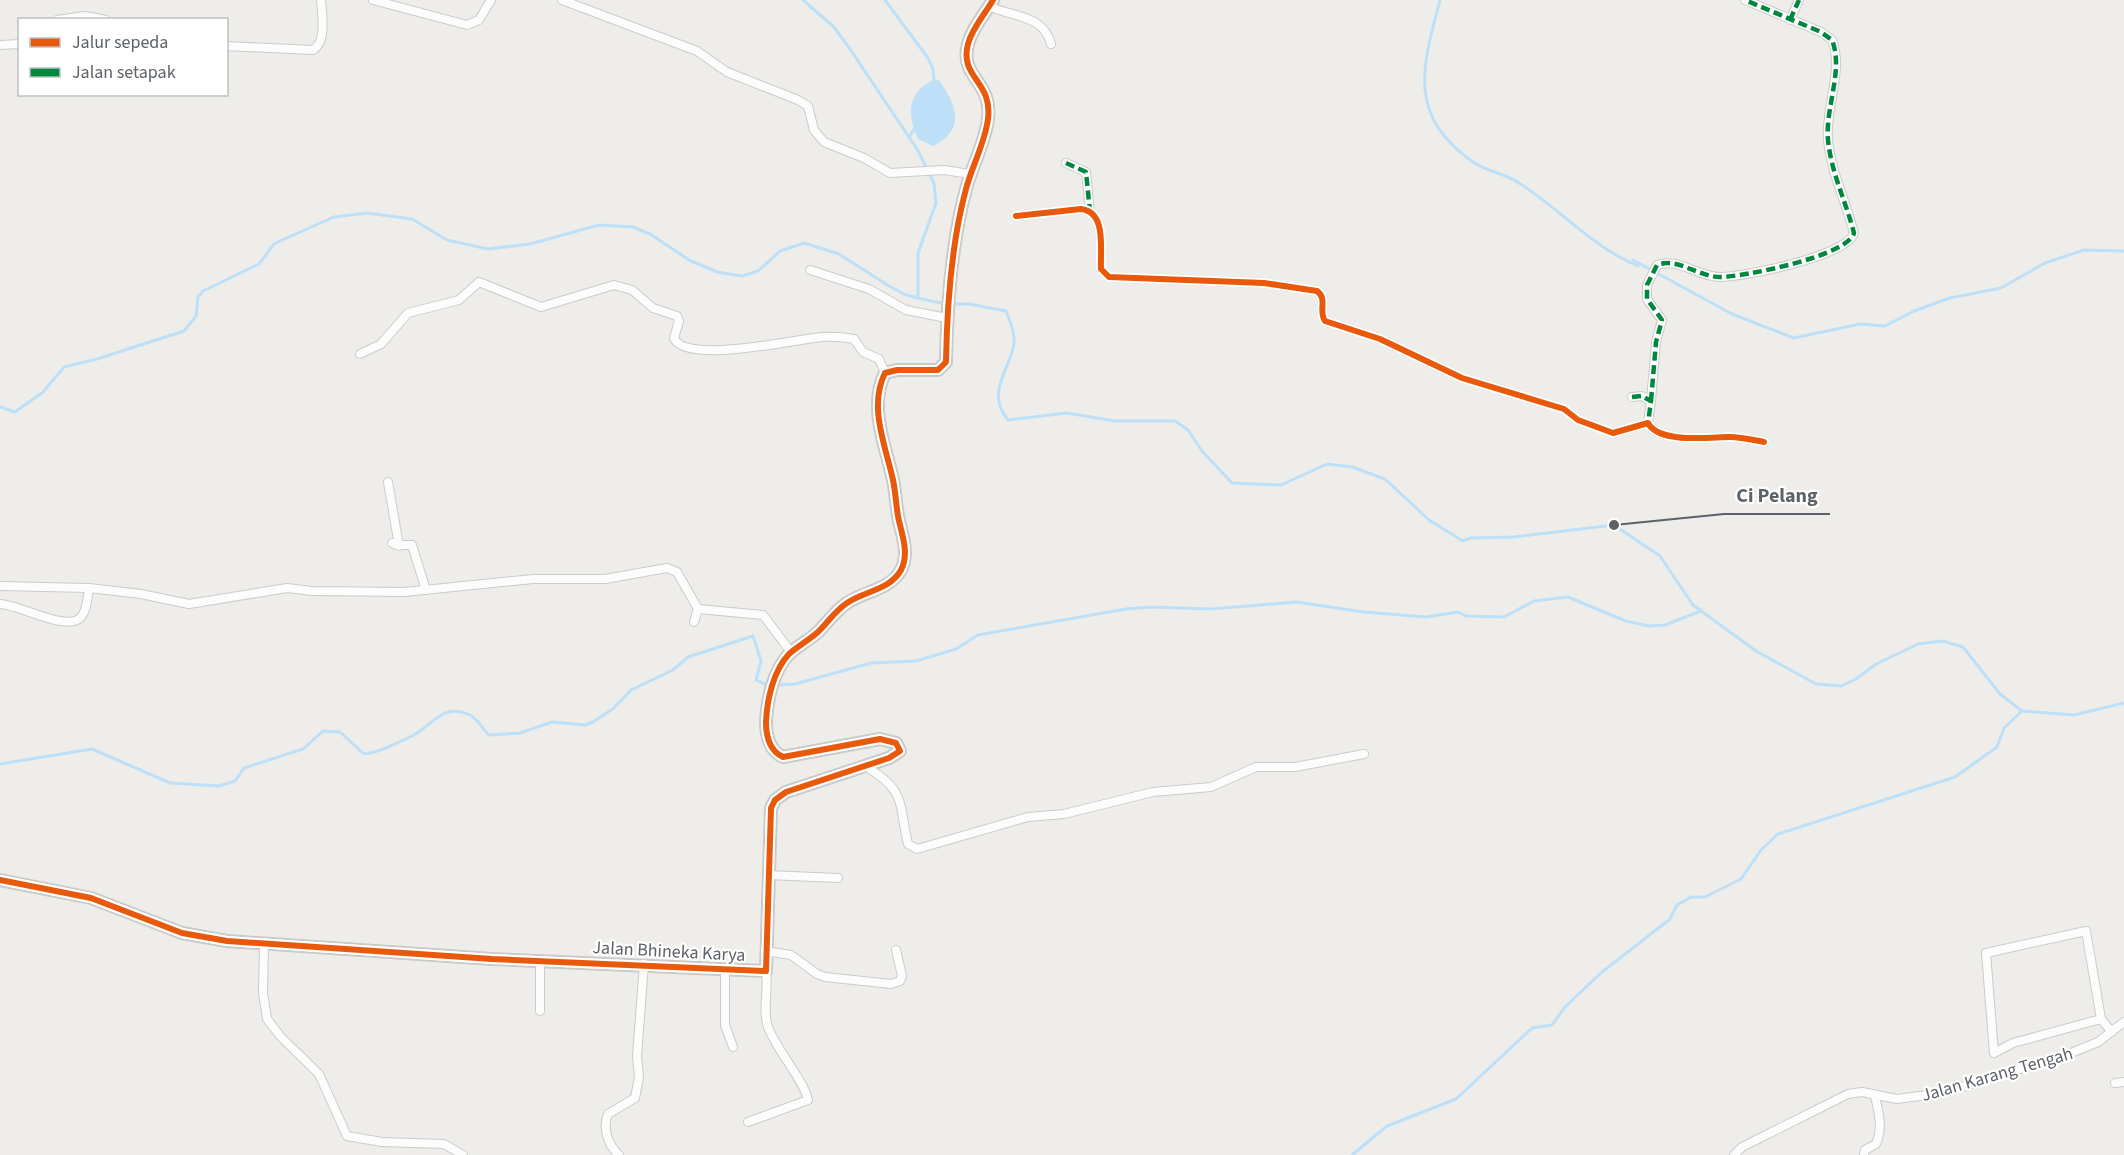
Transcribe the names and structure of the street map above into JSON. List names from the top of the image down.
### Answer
{
  "streets": {
    "street": ["Jalan Bhineka Karya", "Jalan Karang Tengah"]
  },
  "places": ["Ci Pelang"],
  "legend": ["Jalur sepeda", "Jalan setapak"]
}
